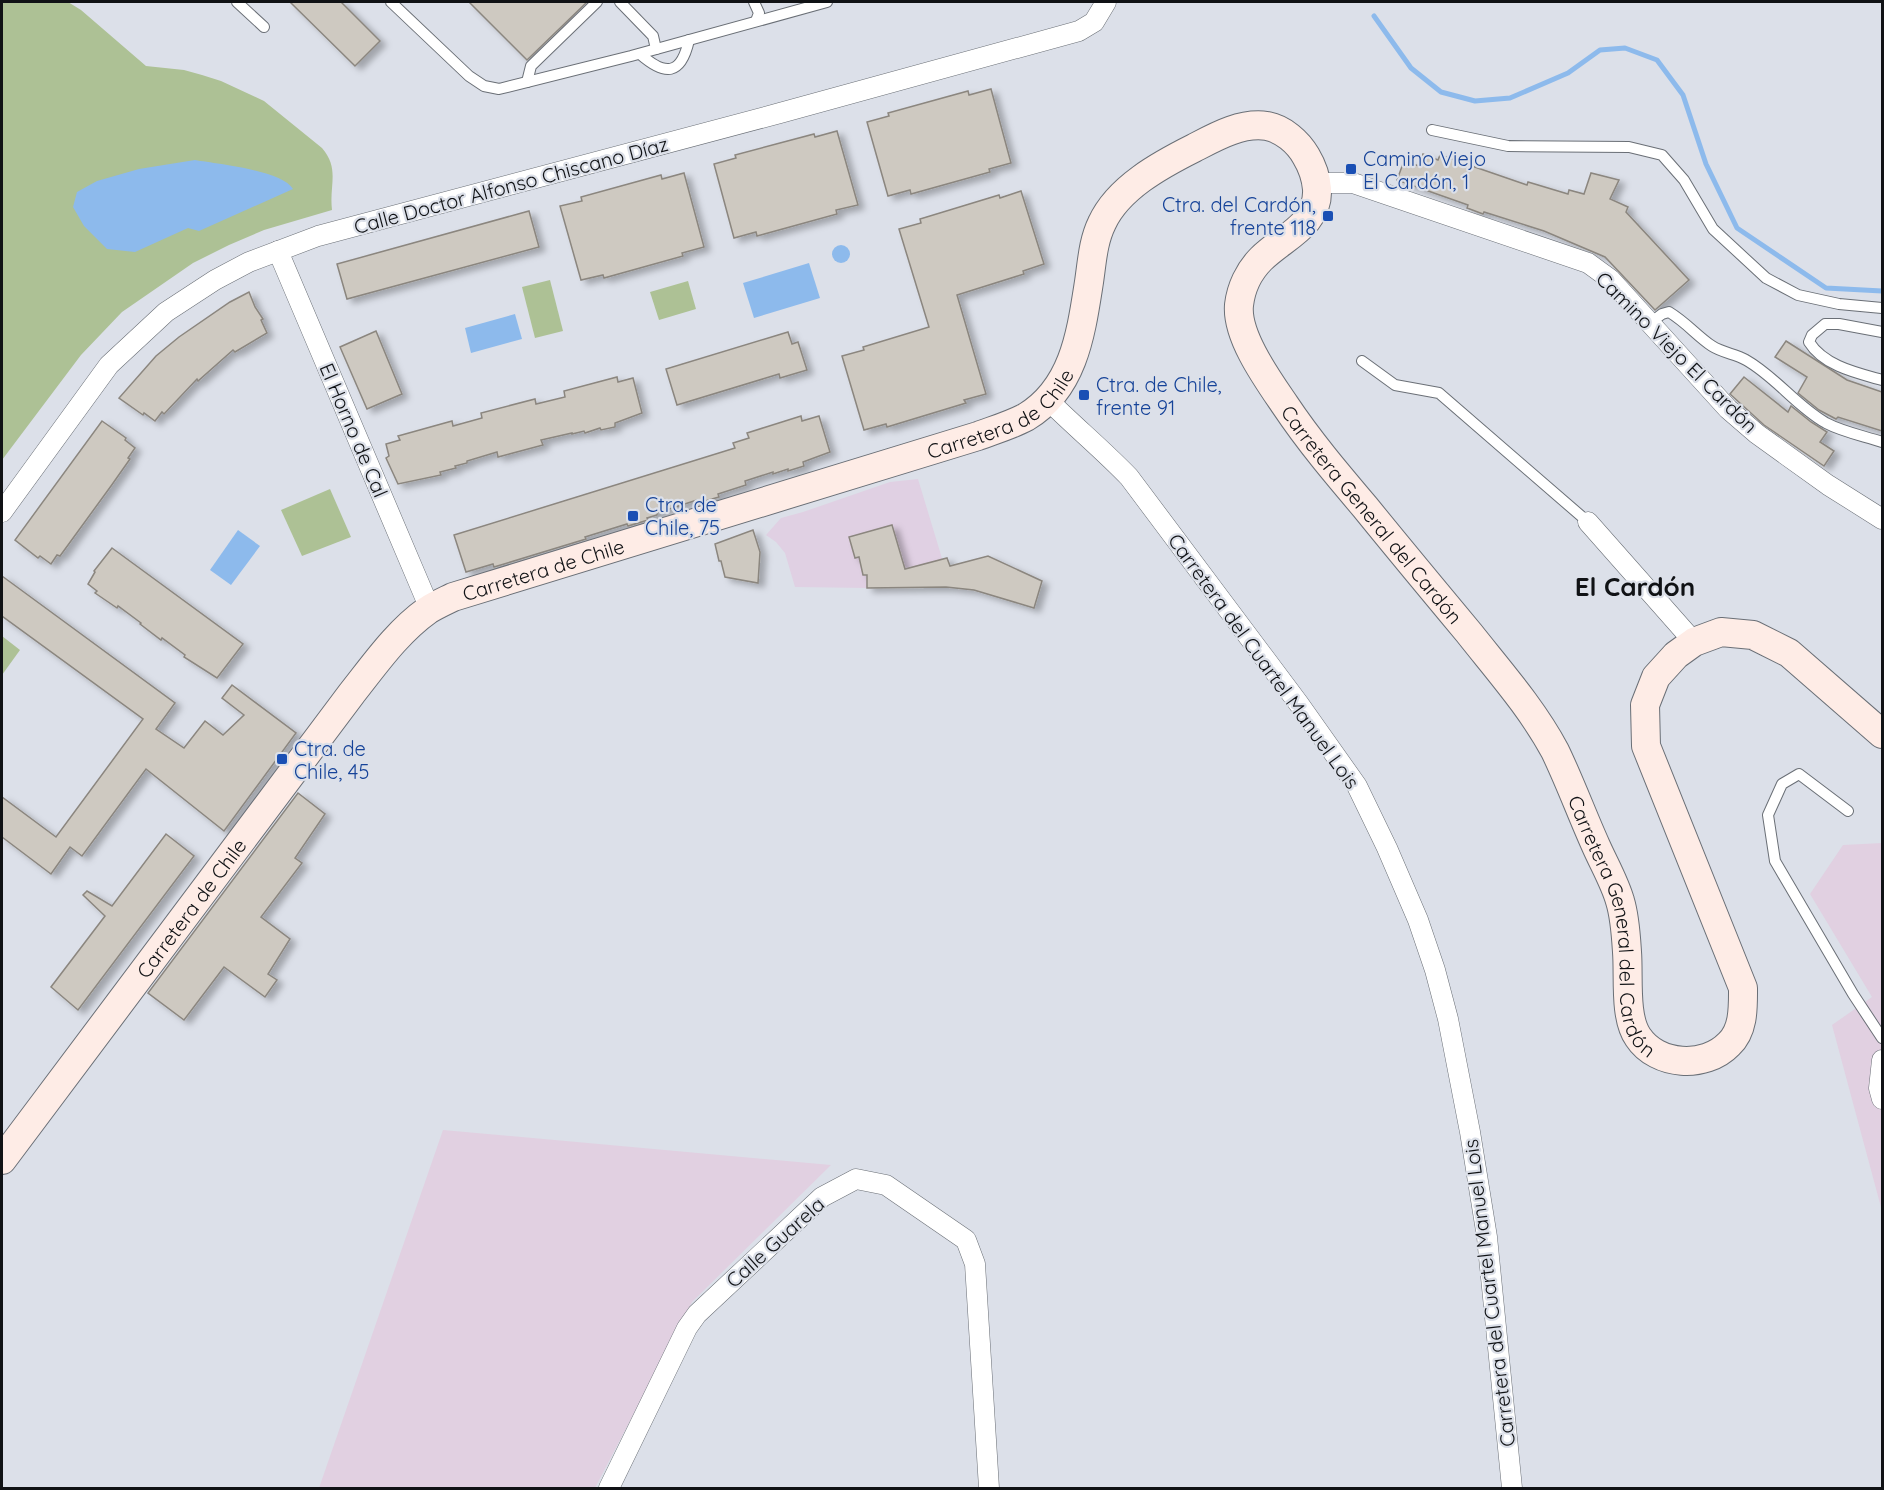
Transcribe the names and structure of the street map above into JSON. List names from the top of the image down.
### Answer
{
  "streets": {
    "street": [
      "Calle Doctor Alfonso Chiscano Díaz",
      "Camino Viejo El Cardón",
      "Carretera de Chile",
      "El Horno de Cal",
      "Carretera General del Cardón",
      "Carretera del Cuartel Manuel Lois",
      "Calle Guarela"
    ]
  },
  "crossings": [
    ["Calle Doctor Alfonso Chiscano Díaz", "El Horno de Cal"],
    ["Camino Viejo El Cardón", "Carretera de Chile"],
    ["Camino Viejo El Cardón", "Carretera General del Cardón"],
    ["Carretera de Chile", "El Horno de Cal"],
    ["Carretera de Chile", "Carretera General del Cardón"],
    ["Carretera de Chile", "Carretera del Cuartel Manuel Lois"]
  ],
  "districts": ["El Cardón"],
  "places": {
    "transit": [
      "Camino Viejo El Cardón, 1",
      "Ctra. del Cardón, frente 118",
      "Ctra. de Chile, frente 91",
      "Ctra. de Chile, 75",
      "Ctra. de Chile, 45"
    ]
  }
}
